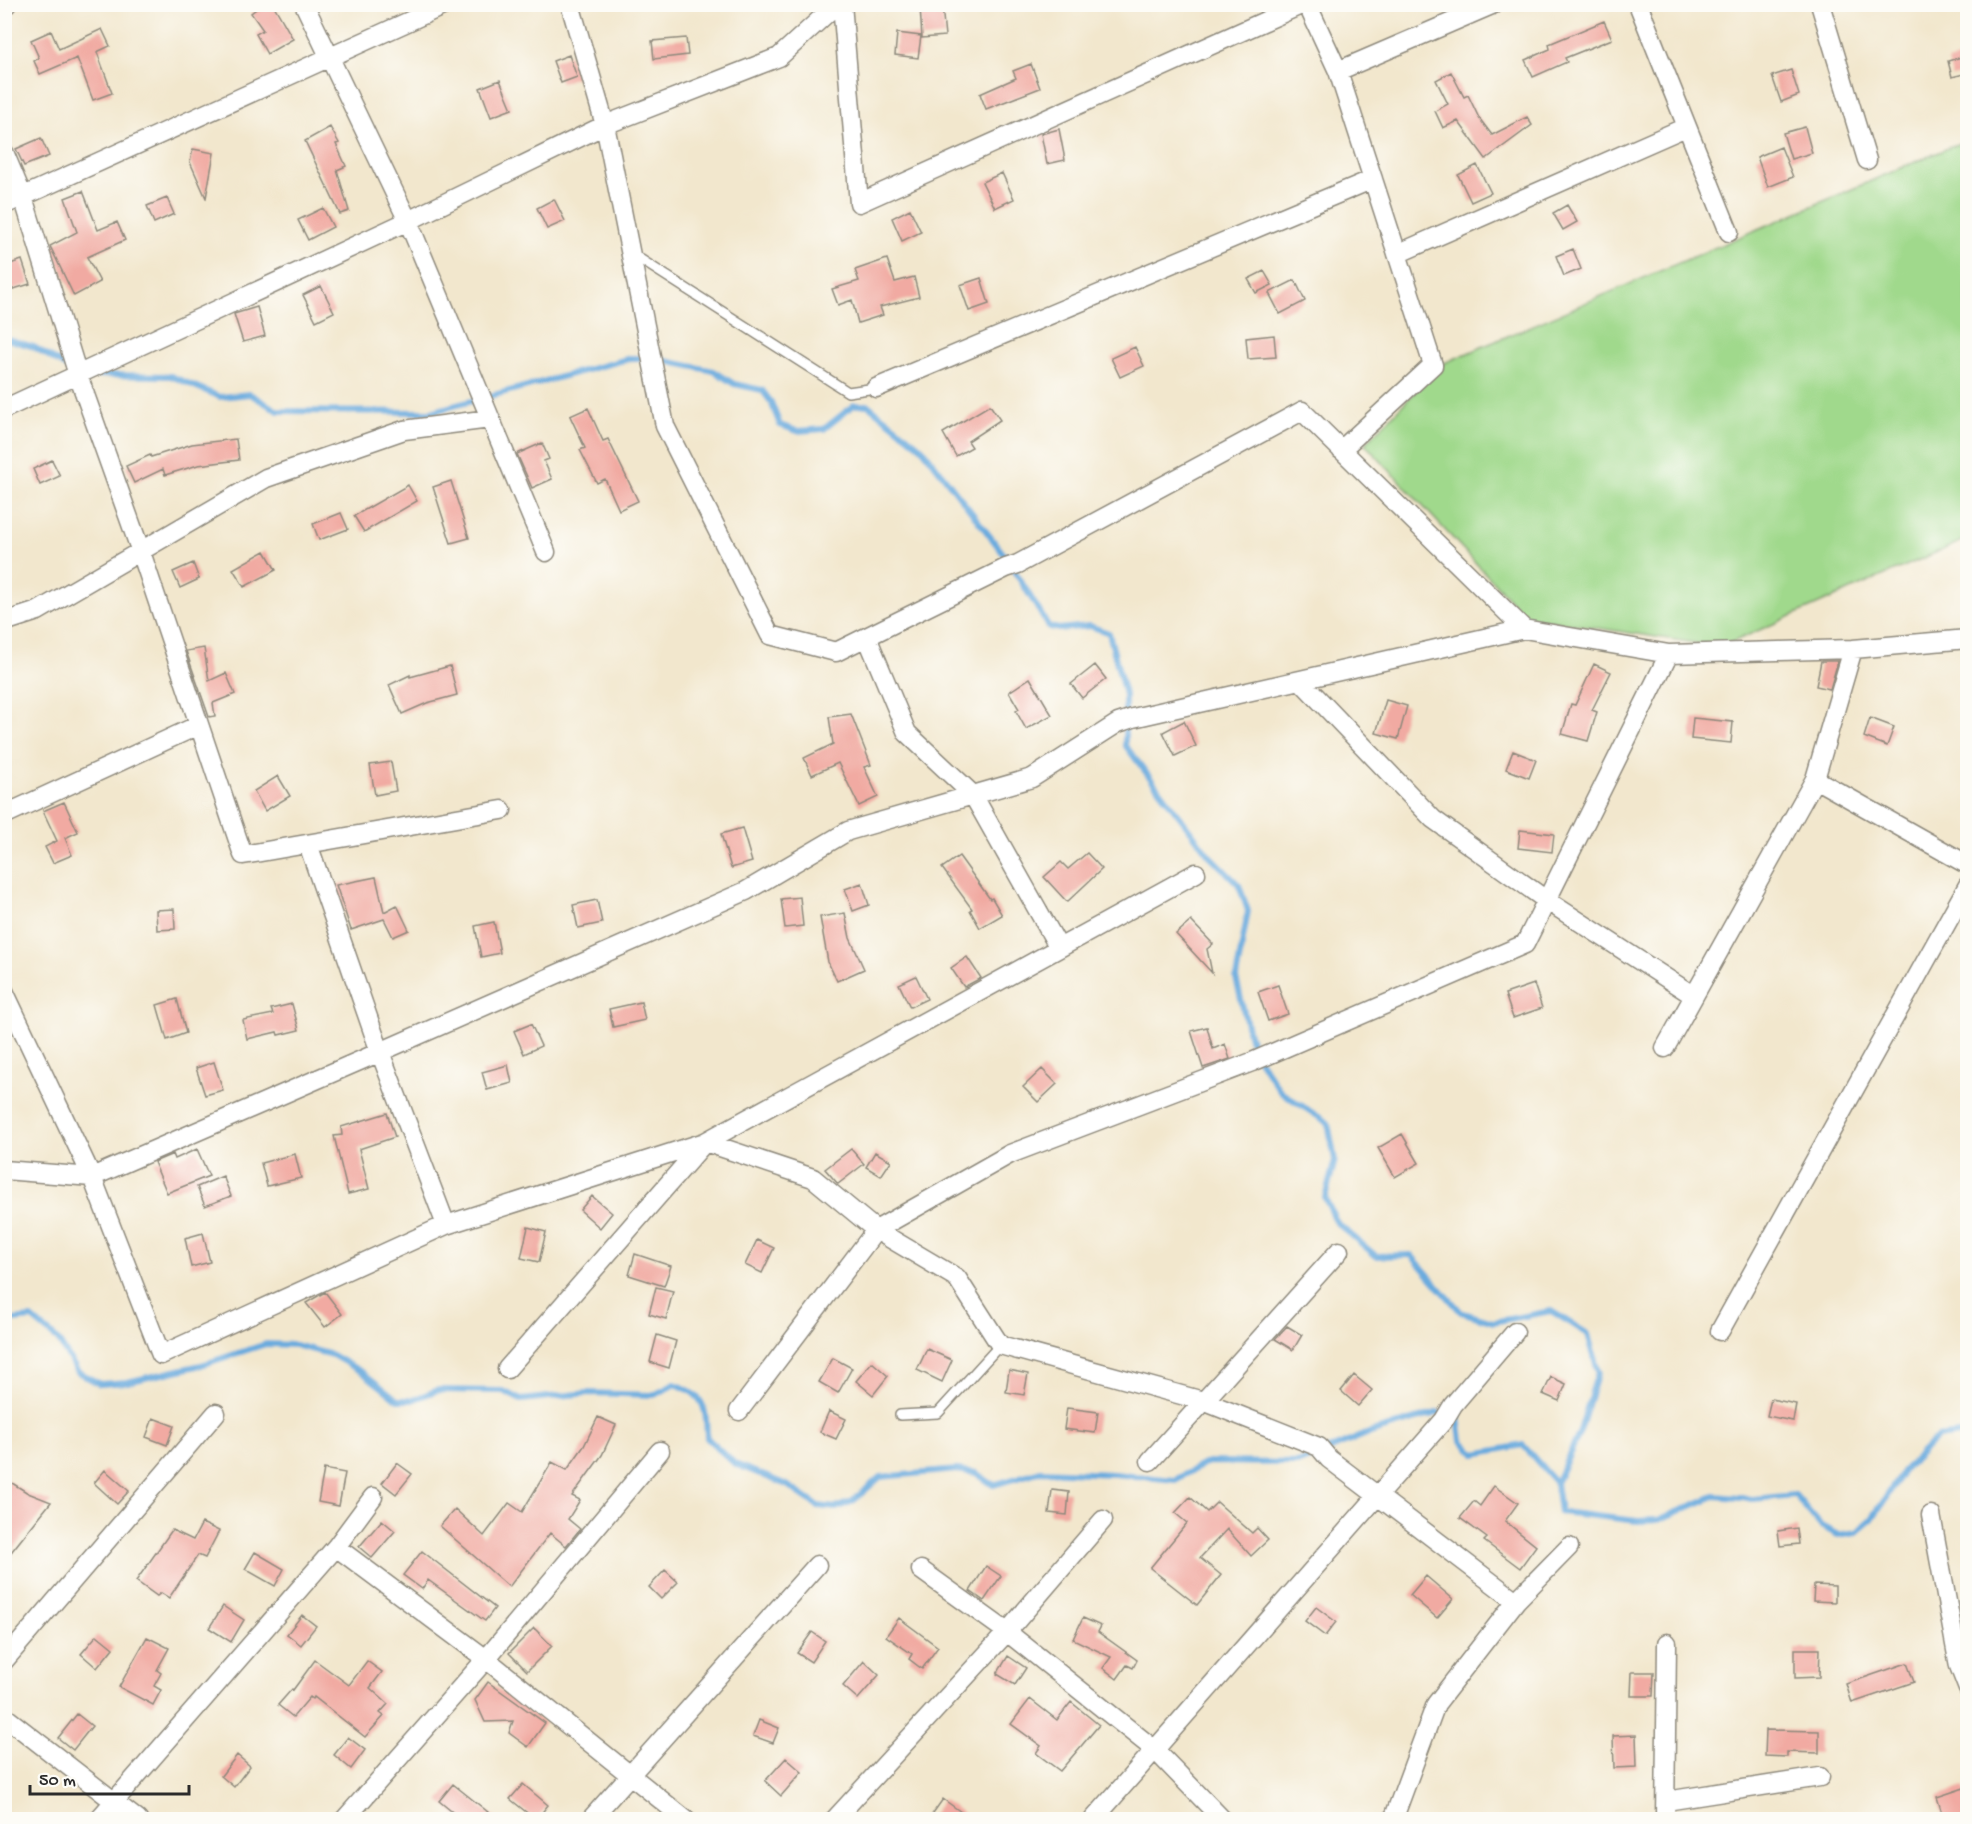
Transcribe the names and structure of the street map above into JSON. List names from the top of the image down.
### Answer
{
  "scale_bar": "50 m"
}
